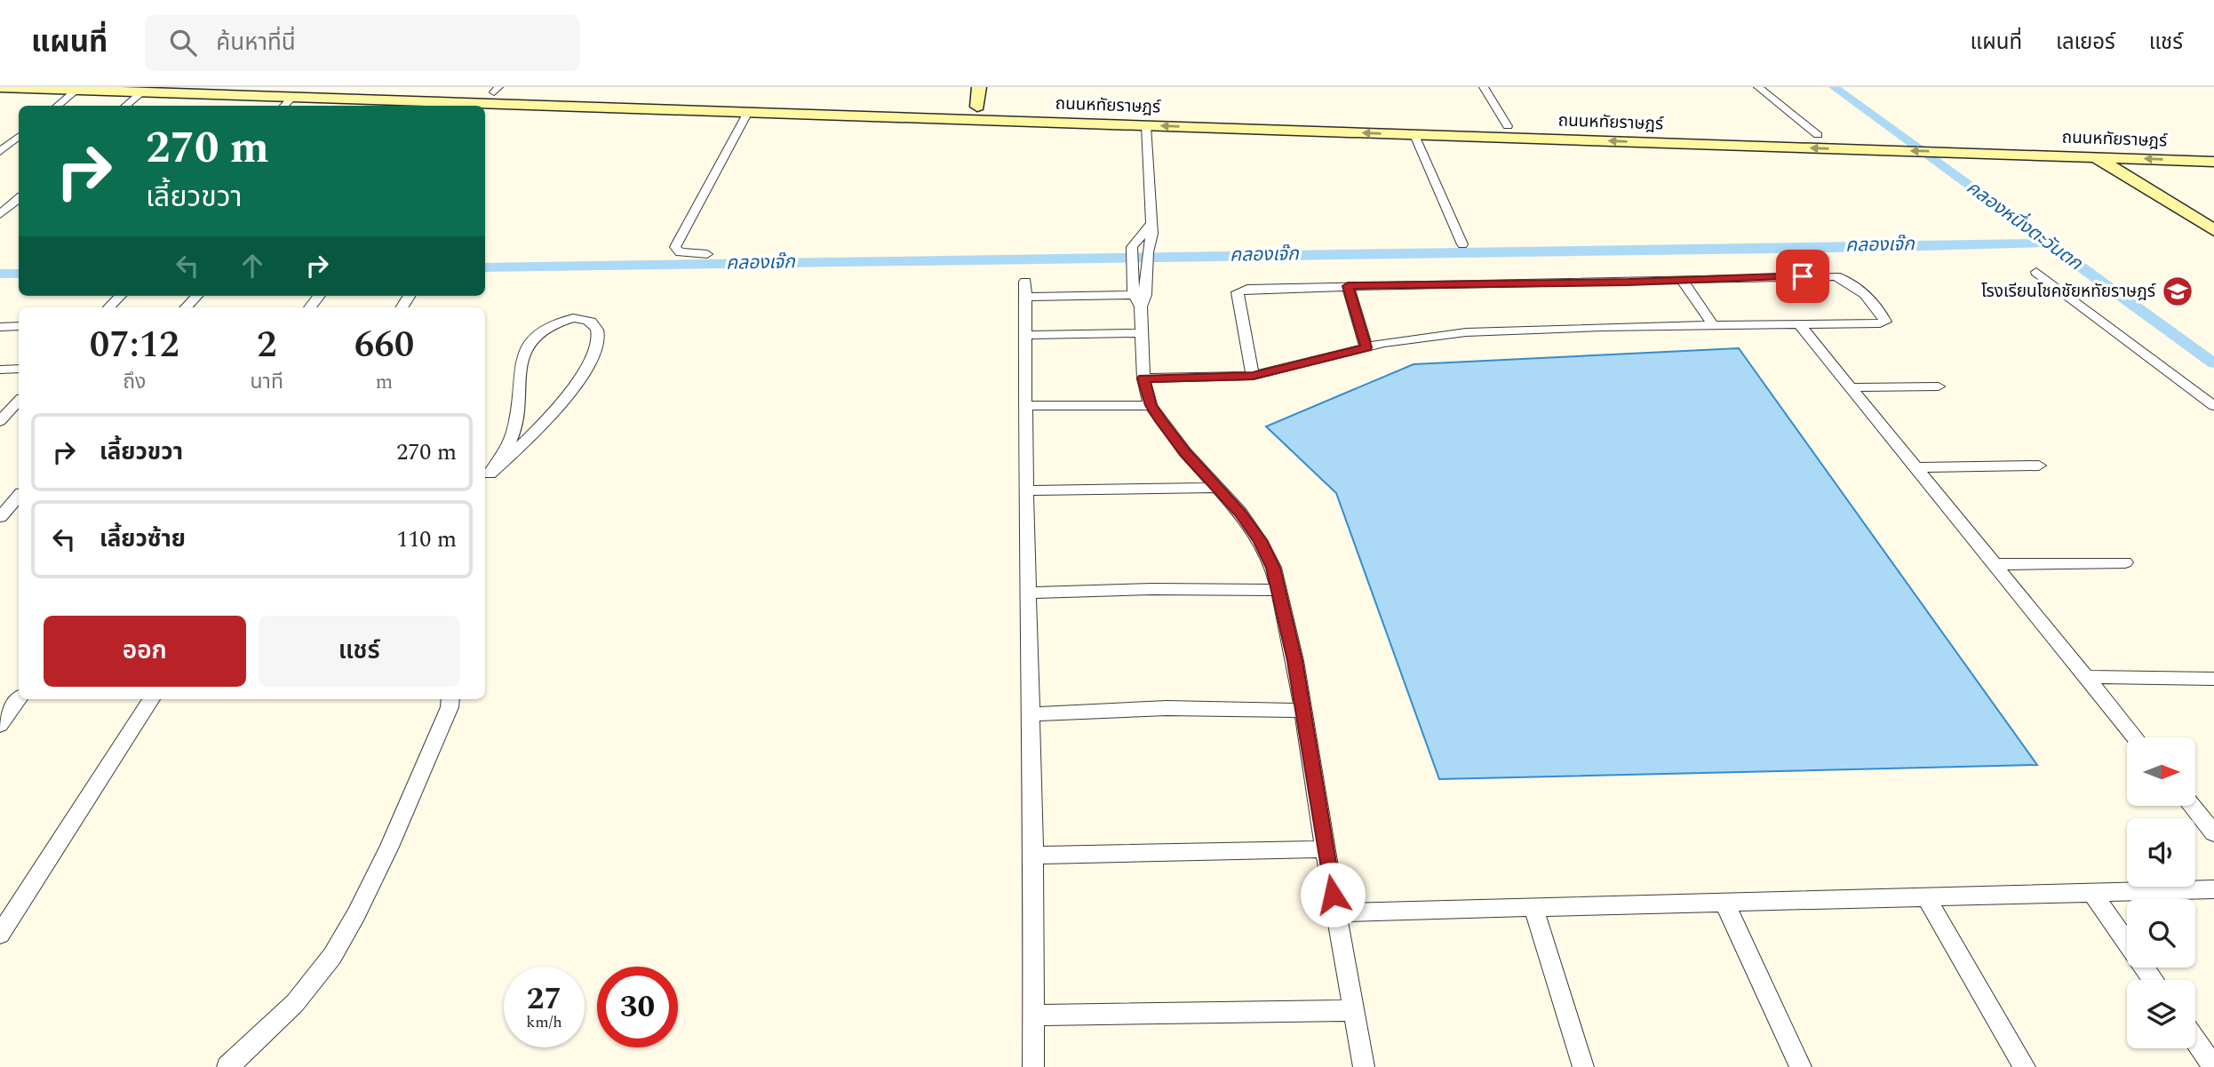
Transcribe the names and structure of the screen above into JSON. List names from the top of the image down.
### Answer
{
  "streets": {
    "main road": ["ถนนหทัยราษฎร์"]
  },
  "water": ["คลองหนึ่งตะวันตก", "คลองเจ๊ก"],
  "places": {
    "school or university": ["โรงเรียนโชคชัยหทัยราษฎร์"]
  },
  "north": "right",
  "page": {
    "header": "แผนที่",
    "search": "ค้นหาที่นี่",
    "nav": ["แผนที่", "เลเยอร์", "แชร์"],
    "turn": ["270 m", "เลี้ยวขวา"],
    "eta": [
      "07:12",
      "ถึง",
      "2",
      "นาที",
      "660",
      "m"
    ],
    "list": [
      {
        "name": "เลี้ยวขวา",
        "value": "270 m"
      },
      {
        "name": "เลี้ยวซ้าย",
        "value": "110 m"
      }
    ],
    "buttons": ["ออก", "แชร์"],
    "speed": "27 km/h",
    "limit": "30"
  }
}
